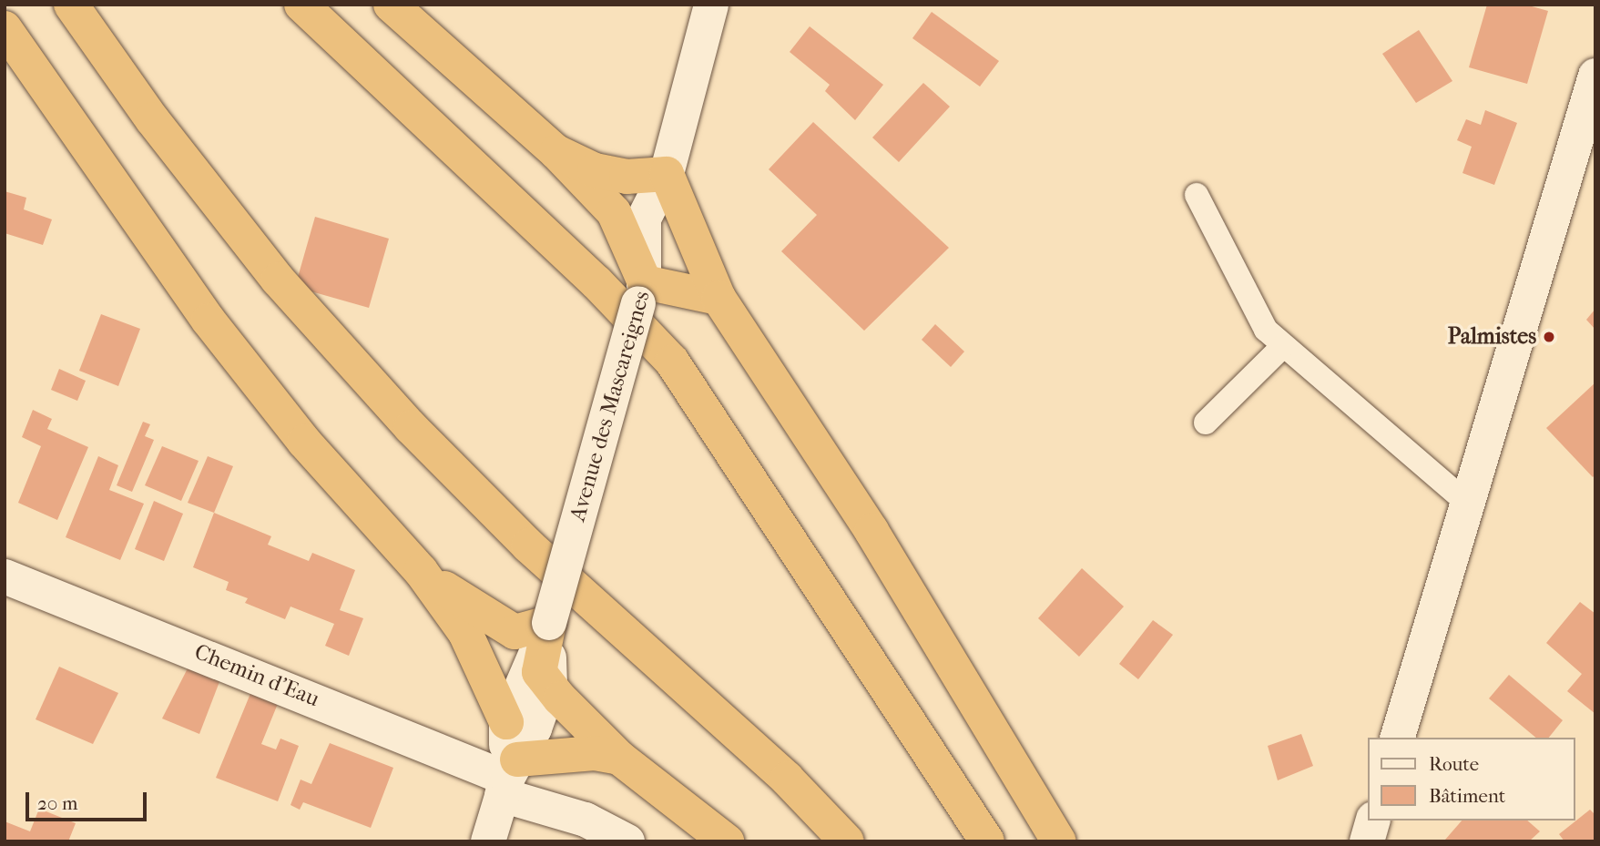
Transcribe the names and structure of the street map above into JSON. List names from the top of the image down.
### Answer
{
  "streets": {
    "street": ["Avenue des Mascareignes", "Chemin d'Eau"]
  },
  "places": ["Palmistes"],
  "legend": ["Route", "Bâtiment"],
  "scale_bar": "20 m"
}
